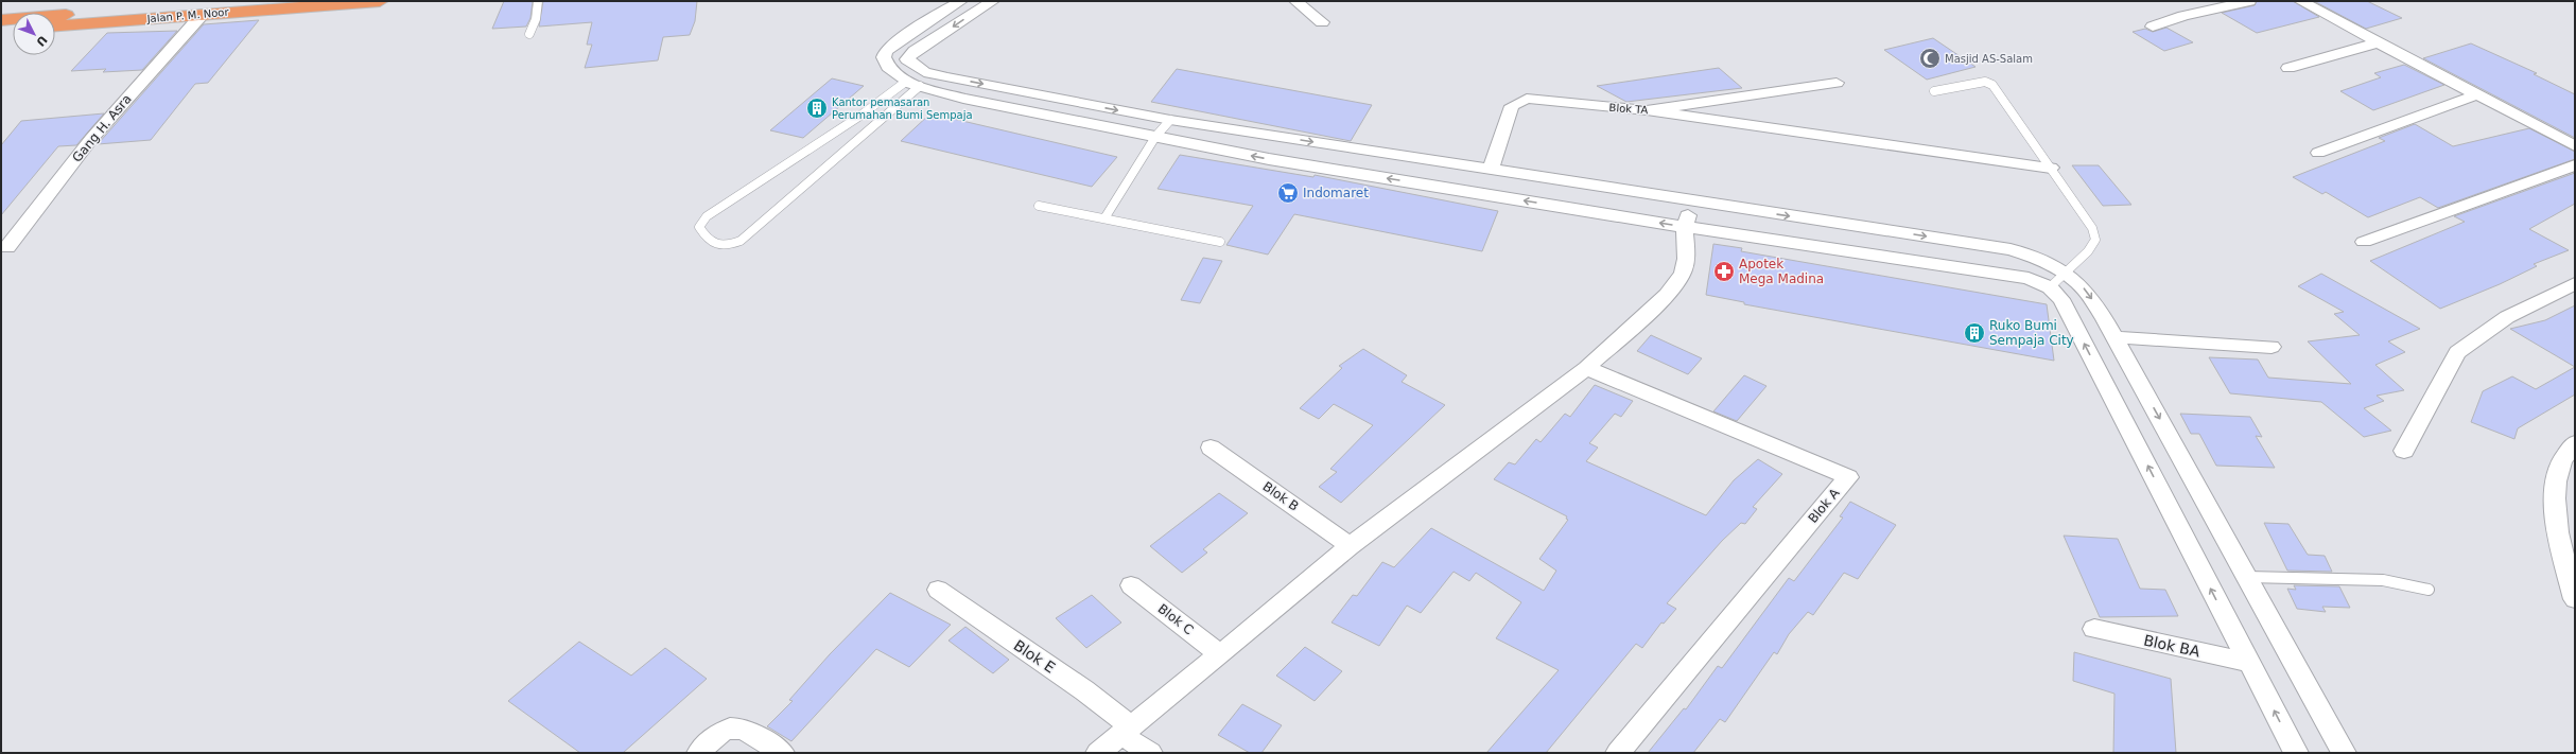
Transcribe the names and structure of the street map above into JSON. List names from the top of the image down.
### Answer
{
  "streets": {
    "highway": ["Jalan P. M. Noor"],
    "street": [
      "Blok TA",
      "Gang H. Asra",
      "Blok B",
      "Blok A",
      "Blok C",
      "Blok BA",
      "Blok E"
    ]
  },
  "crossings": [
    ["Jalan P. M. Noor", "Gang H. Asra"]
  ],
  "places": {
    "mosque": ["Masjid AS-Salam"],
    "building": ["Kantor pemasaran Perumahan Bumi Sempaja", "Ruko Bumi Sempaja City"],
    "supermarket": ["Indomaret"],
    "pharmacy": ["Apotek Mega Madina"]
  },
  "north": "bottom right"
}
